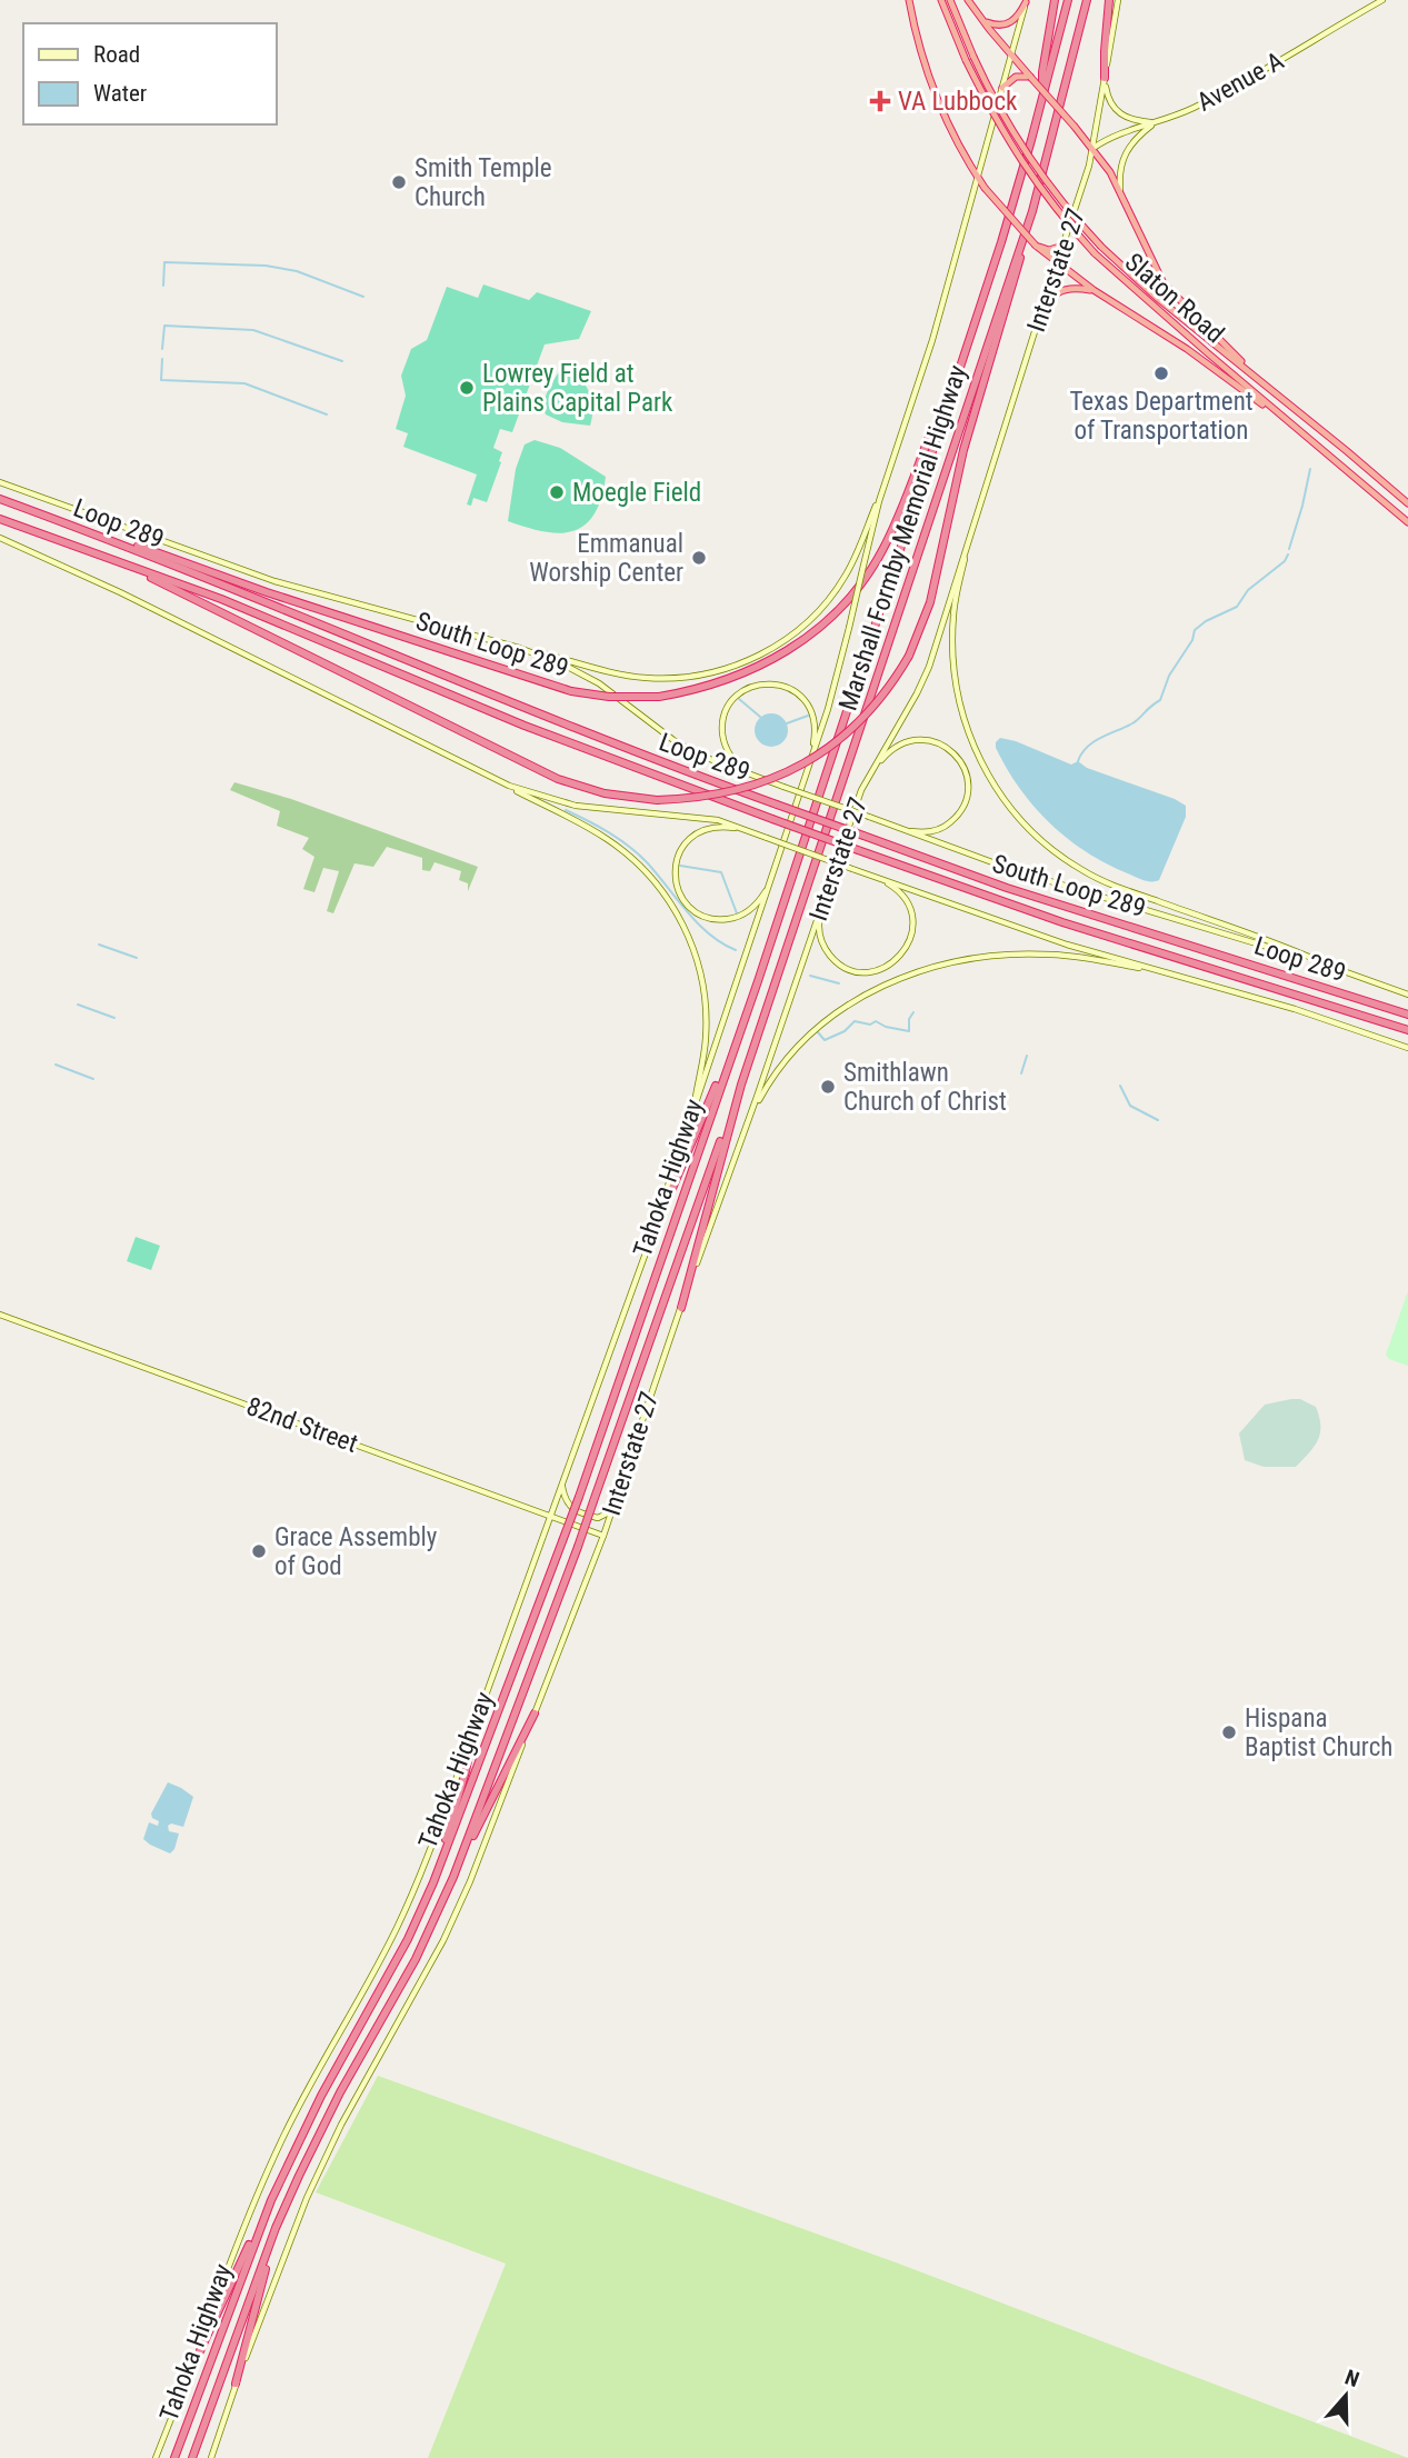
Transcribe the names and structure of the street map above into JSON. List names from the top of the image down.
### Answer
{
  "streets": {
    "highway": [
      "Slaton Road",
      "Loop 289",
      "Marshall Formby Memorial Highway",
      "Tahoka Highway"
    ],
    "main road": [
      "Avenue A",
      "Interstate 27",
      "South Loop 289",
      "82nd Street"
    ]
  },
  "crossings": [
    ["Avenue A", "Interstate 27"],
    ["Interstate 27", "Slaton Road"],
    ["Interstate 27", "Tahoka Highway"],
    ["Interstate 27", "82nd Street"],
    ["Marshall Formby Memorial Highway", "Tahoka Highway"]
  ],
  "places": {
    "health": ["VA Lubbock"],
    "other": [
      "Smith Temple Church",
      "Texas Department of Transportation",
      "Lowrey Field at Plains Capital Park",
      "Moegle Field",
      "Emmanual Worship Center",
      "Smithlawn Church of Christ",
      "Grace Assembly of God",
      "Hispana Baptist Church"
    ]
  },
  "legend": ["Road", "Water"],
  "north": "top"
}
